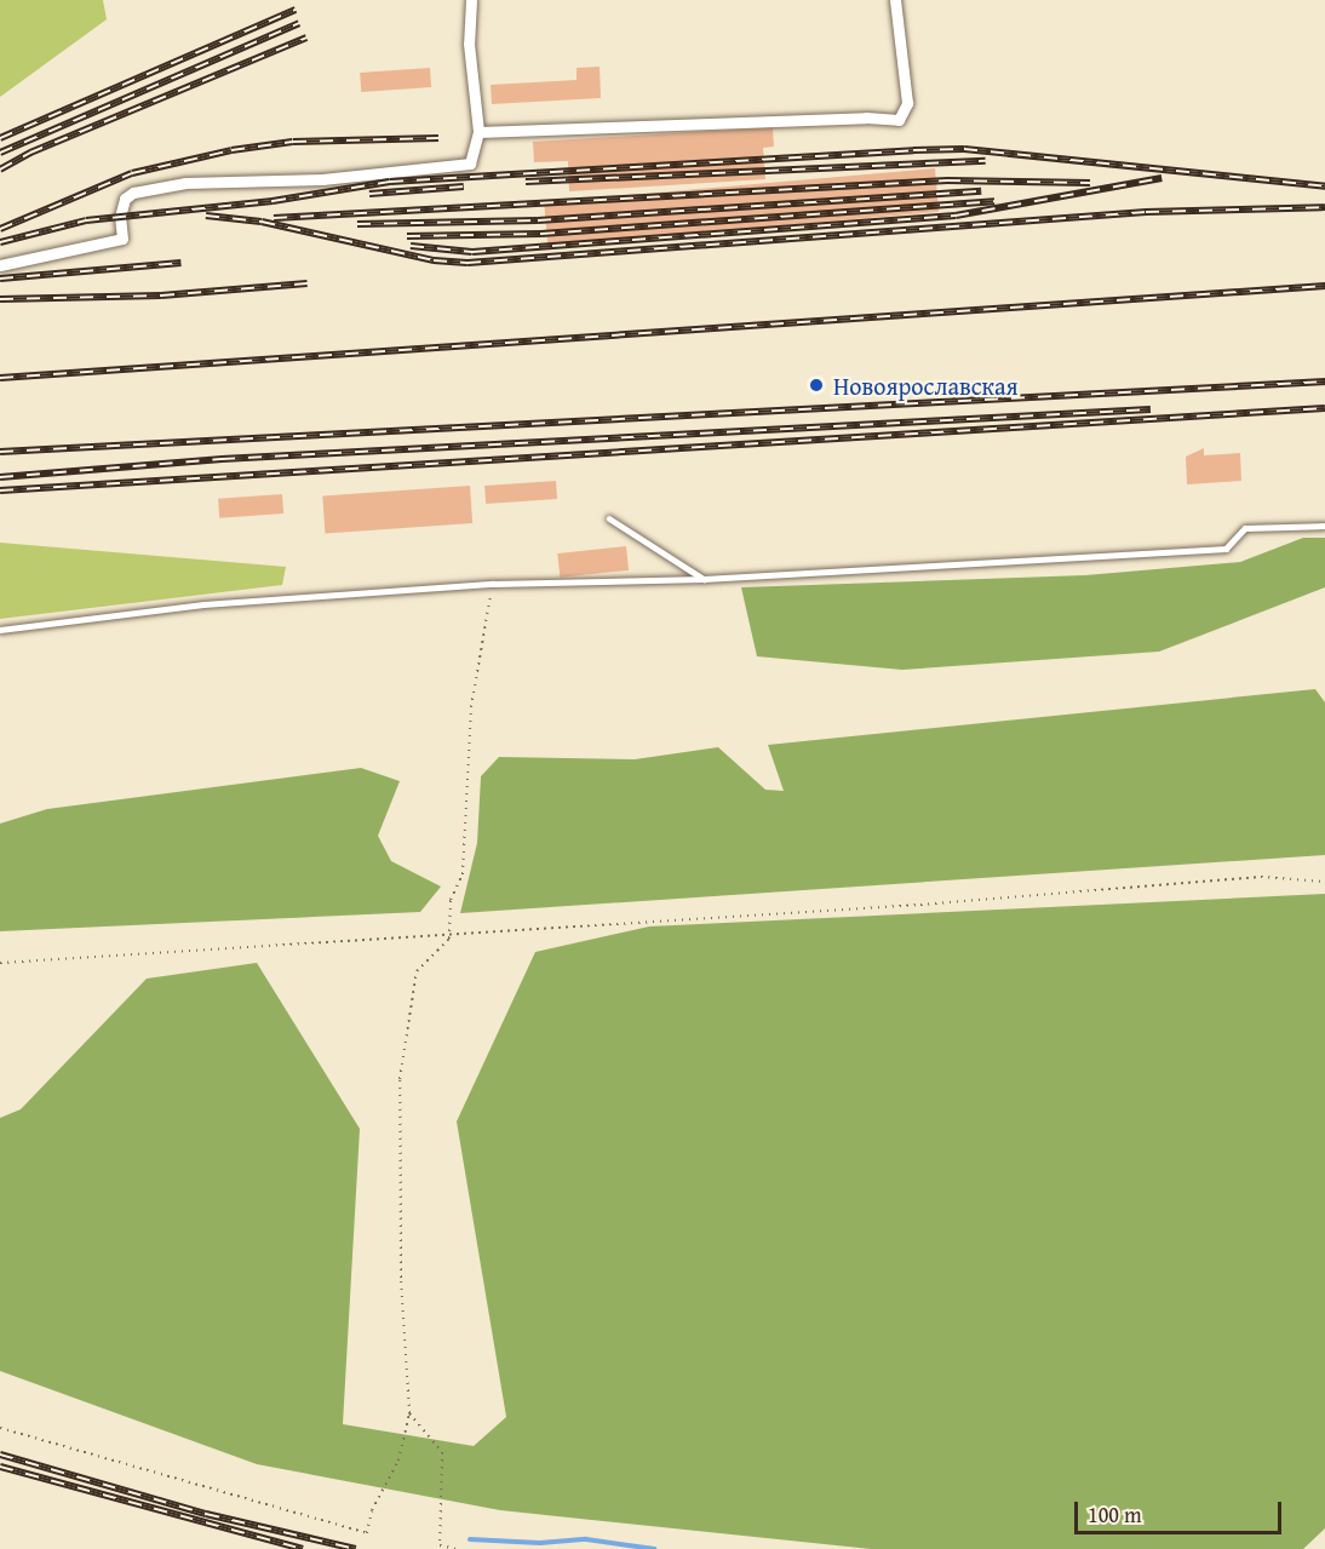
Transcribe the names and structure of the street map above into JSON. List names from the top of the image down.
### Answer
{
  "places": ["Новоярославская"],
  "scale_bar": "100 m"
}
